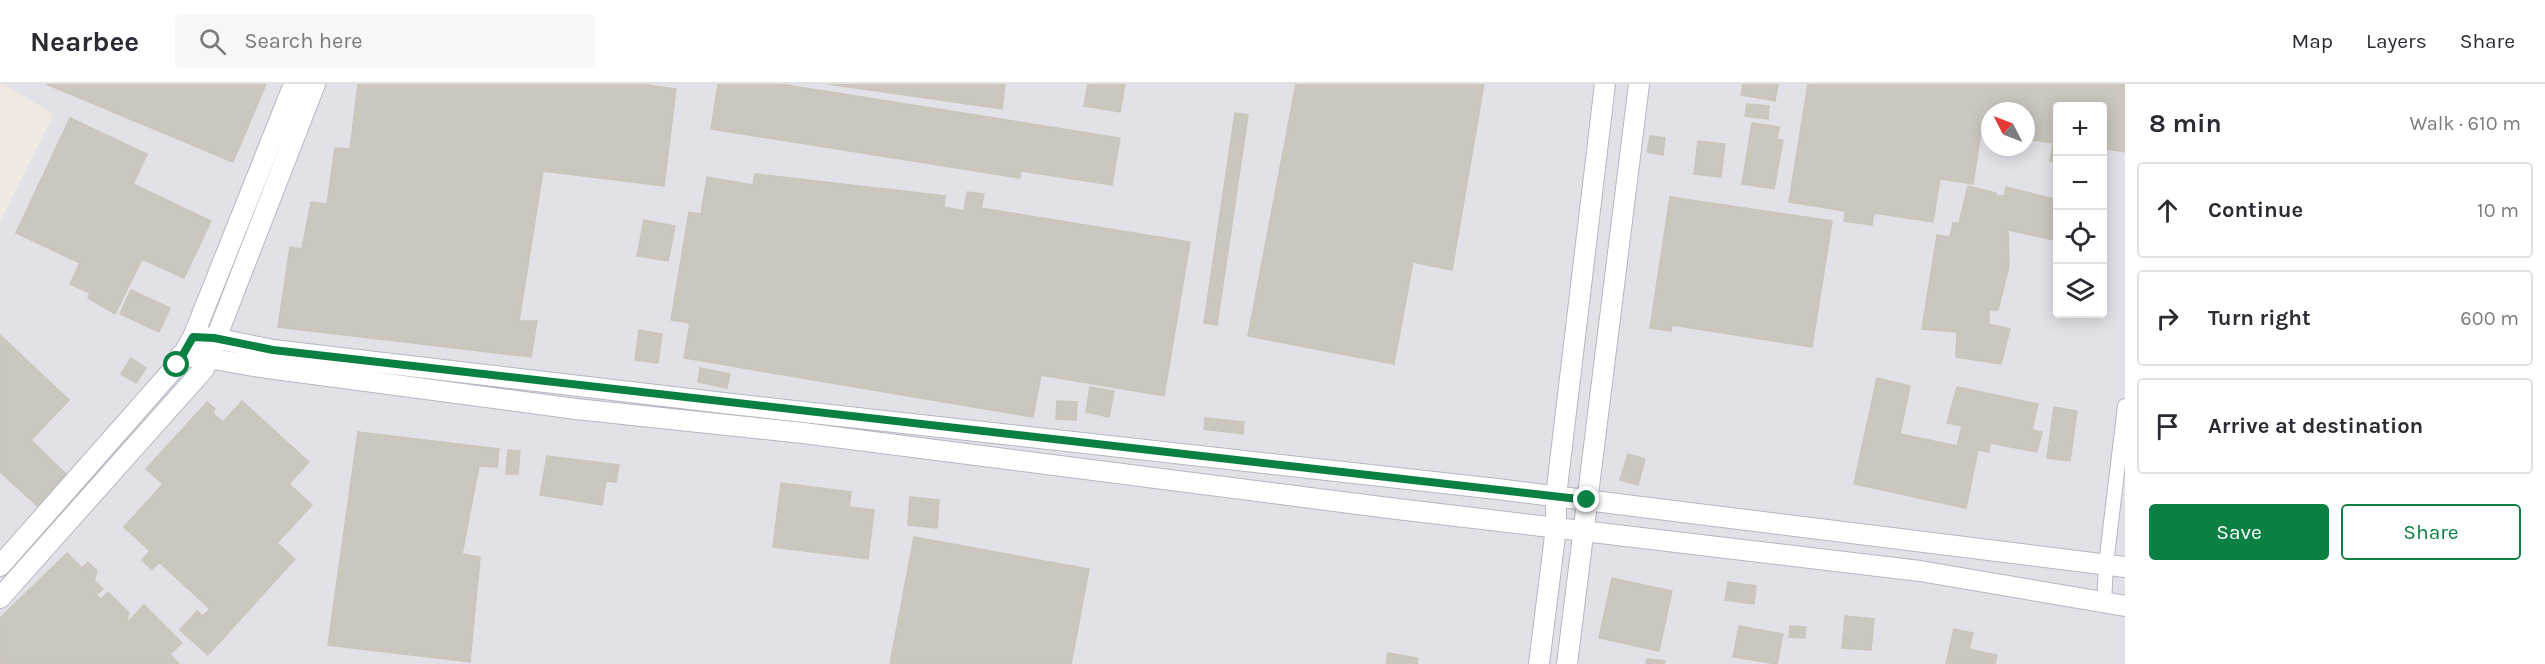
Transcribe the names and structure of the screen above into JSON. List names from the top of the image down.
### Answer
{
  "north": "top left",
  "page": {
    "header": "Nearbee",
    "search": "Search here",
    "nav": ["Map", "Layers", "Share"],
    "heading": ["8 min", "Walk · 610 m"],
    "map_buttons": ["+", "−"],
    "list": [
      ["Continue", "10 m"],
      ["Turn right", "600 m"],
      "Arrive at destination"
    ],
    "buttons": ["Save", "Share"]
  }
}
